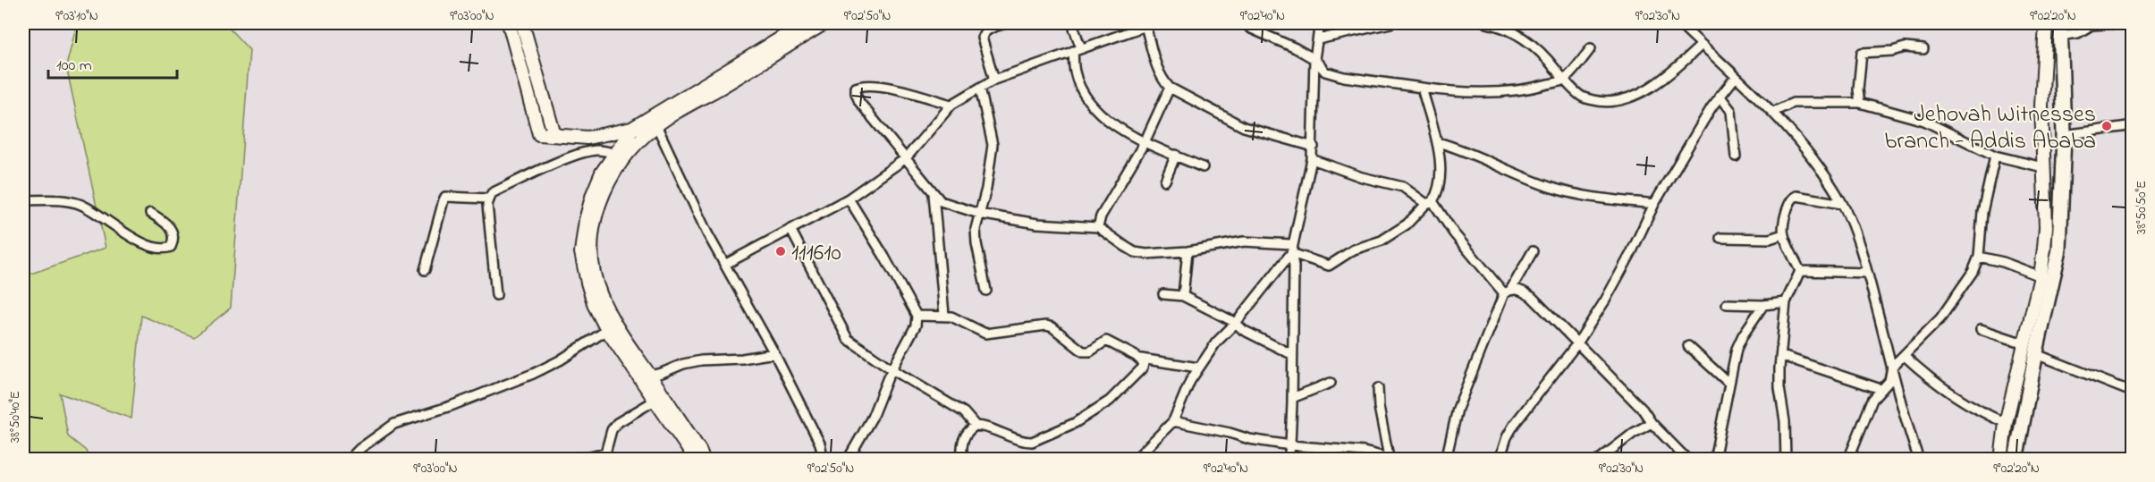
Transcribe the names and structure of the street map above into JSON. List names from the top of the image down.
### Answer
{
  "places": ["Jehovah Witnesses branch - Addis Ababa", "111610"],
  "scale_bar": "100 m",
  "coordinates": [
    "9°03'10\"N",
    "9°03'00\"N",
    "9°02'50\"N",
    "9°02'40\"N",
    "9°02'30\"N",
    "9°02'20\"N",
    "38°50'50\"E",
    "38°50'40\"E"
  ]
}
